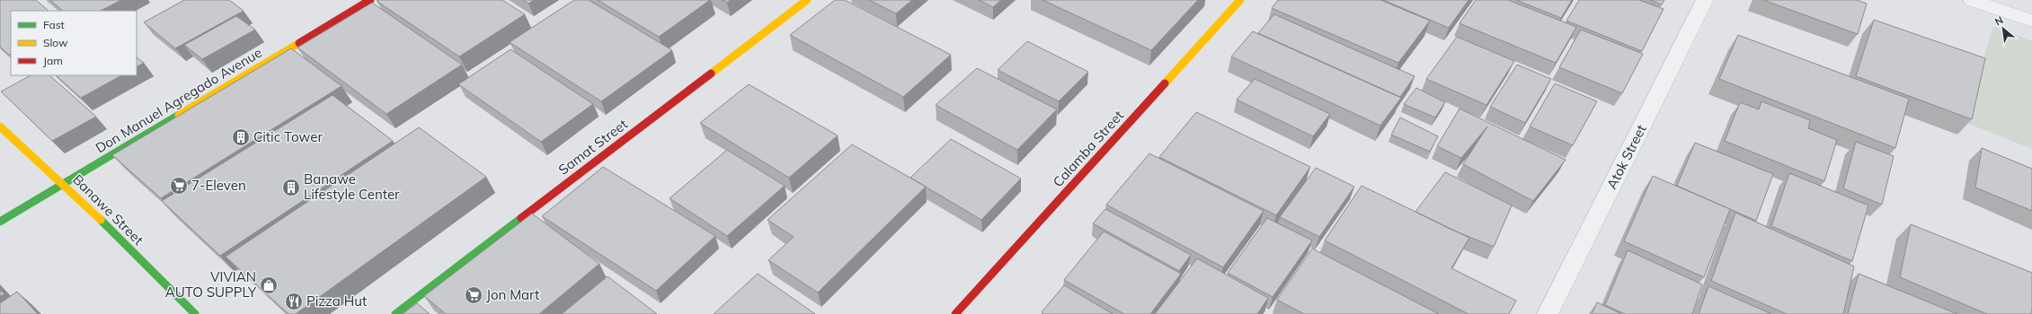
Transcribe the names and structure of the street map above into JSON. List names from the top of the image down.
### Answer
{
  "streets": {
    "street": [
      "Don Manuel Agregado Avenue",
      "Samat Street",
      "Calamba Street",
      "Atok Street",
      "Banawe Street"
    ]
  },
  "crossings": [
    ["Don Manuel Agregado Avenue", "Banawe Street"]
  ],
  "places": {
    "building": ["Citic Tower", "Banawe Lifestyle Center"],
    "supermarket": ["7-Eleven", "Jon Mart"],
    "shop": ["VIVIAN AUTO SUPPLY"],
    "restaurant": ["Pizza Hut"]
  },
  "legend": ["Fast", "Slow", "Jam"],
  "north": "top left"
}
